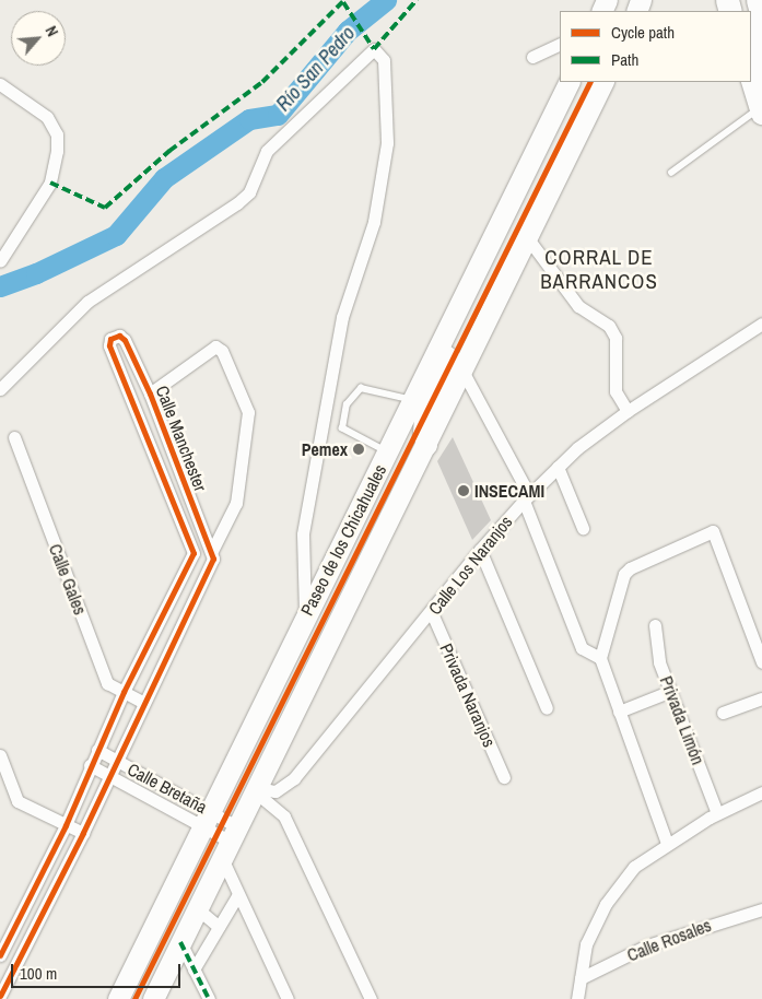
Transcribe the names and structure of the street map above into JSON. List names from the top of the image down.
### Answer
{
  "streets": {
    "main road": ["Paseo de los Chicahuales"],
    "street": [
      "Calle Manchester",
      "Calle Los Naranjos",
      "Calle Gales",
      "Privada Naranjos",
      "Privada Limón",
      "Calle Bretaña",
      "Calle Rosales"
    ]
  },
  "crossings": [
    ["Paseo de los Chicahuales", "Calle Los Naranjos"],
    ["Paseo de los Chicahuales", "Calle Bretaña"],
    ["Calle Los Naranjos", "Privada Naranjos"]
  ],
  "districts": ["CORRAL DE BARRANCOS"],
  "water": ["Río San Pedro"],
  "places": ["Pemex", "INSECAMI"],
  "legend": ["Cycle path", "Path"],
  "scale_bar": "100 m",
  "north": "top right"
}
